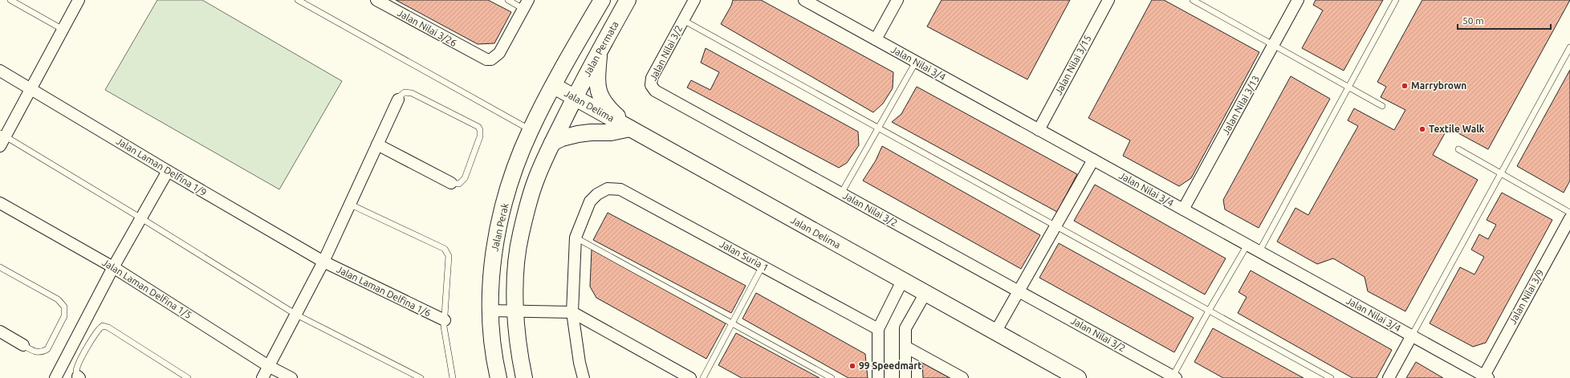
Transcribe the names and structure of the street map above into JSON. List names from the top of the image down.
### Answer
{
  "streets": {
    "main road": ["Jalan Permata", "Jalan Delima", "Jalan Perak"],
    "street": [
      "Jalan Nilai 3/26",
      "Jalan Nilai 3/2",
      "Jalan Nilai 3/4",
      "Jalan Nilai 3/15",
      "Jalan Nilai 3/13",
      "Jalan Laman Delfina 1/9",
      "Jalan Suria 1",
      "Jalan Laman Delfina 1/5",
      "Jalan Laman Delfina 1/6",
      "Jalan Nilai 3/9"
    ]
  },
  "crossings": [
    ["Jalan Permata", "Jalan Delima"],
    ["Jalan Nilai 3/4", "Jalan Nilai 3/15"],
    ["Jalan Nilai 3/4", "Jalan Nilai 3/13"],
    ["Jalan Nilai 3/4", "Jalan Nilai 3/9"],
    ["Jalan Delima", "Jalan Perak"],
    ["Jalan Laman Delfina 1/9", "Jalan Laman Delfina 1/6"]
  ],
  "places": ["Marrybrown", "Textile Walk", "99 Speedmart"],
  "scale_bar": "50 m"
}
